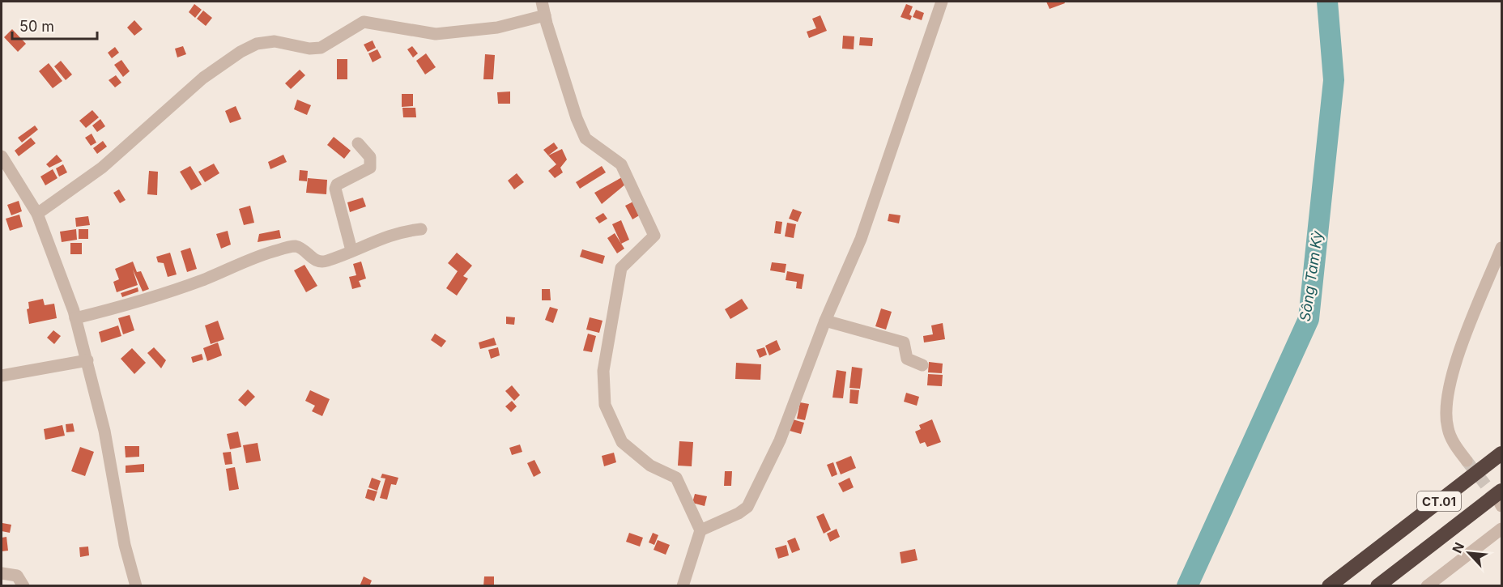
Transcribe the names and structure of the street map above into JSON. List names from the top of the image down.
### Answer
{
  "streets": {
    "highway": ["CT.01"]
  },
  "water": ["Sông Tam Kỳ"],
  "scale_bar": "50 m",
  "north": "top left"
}
